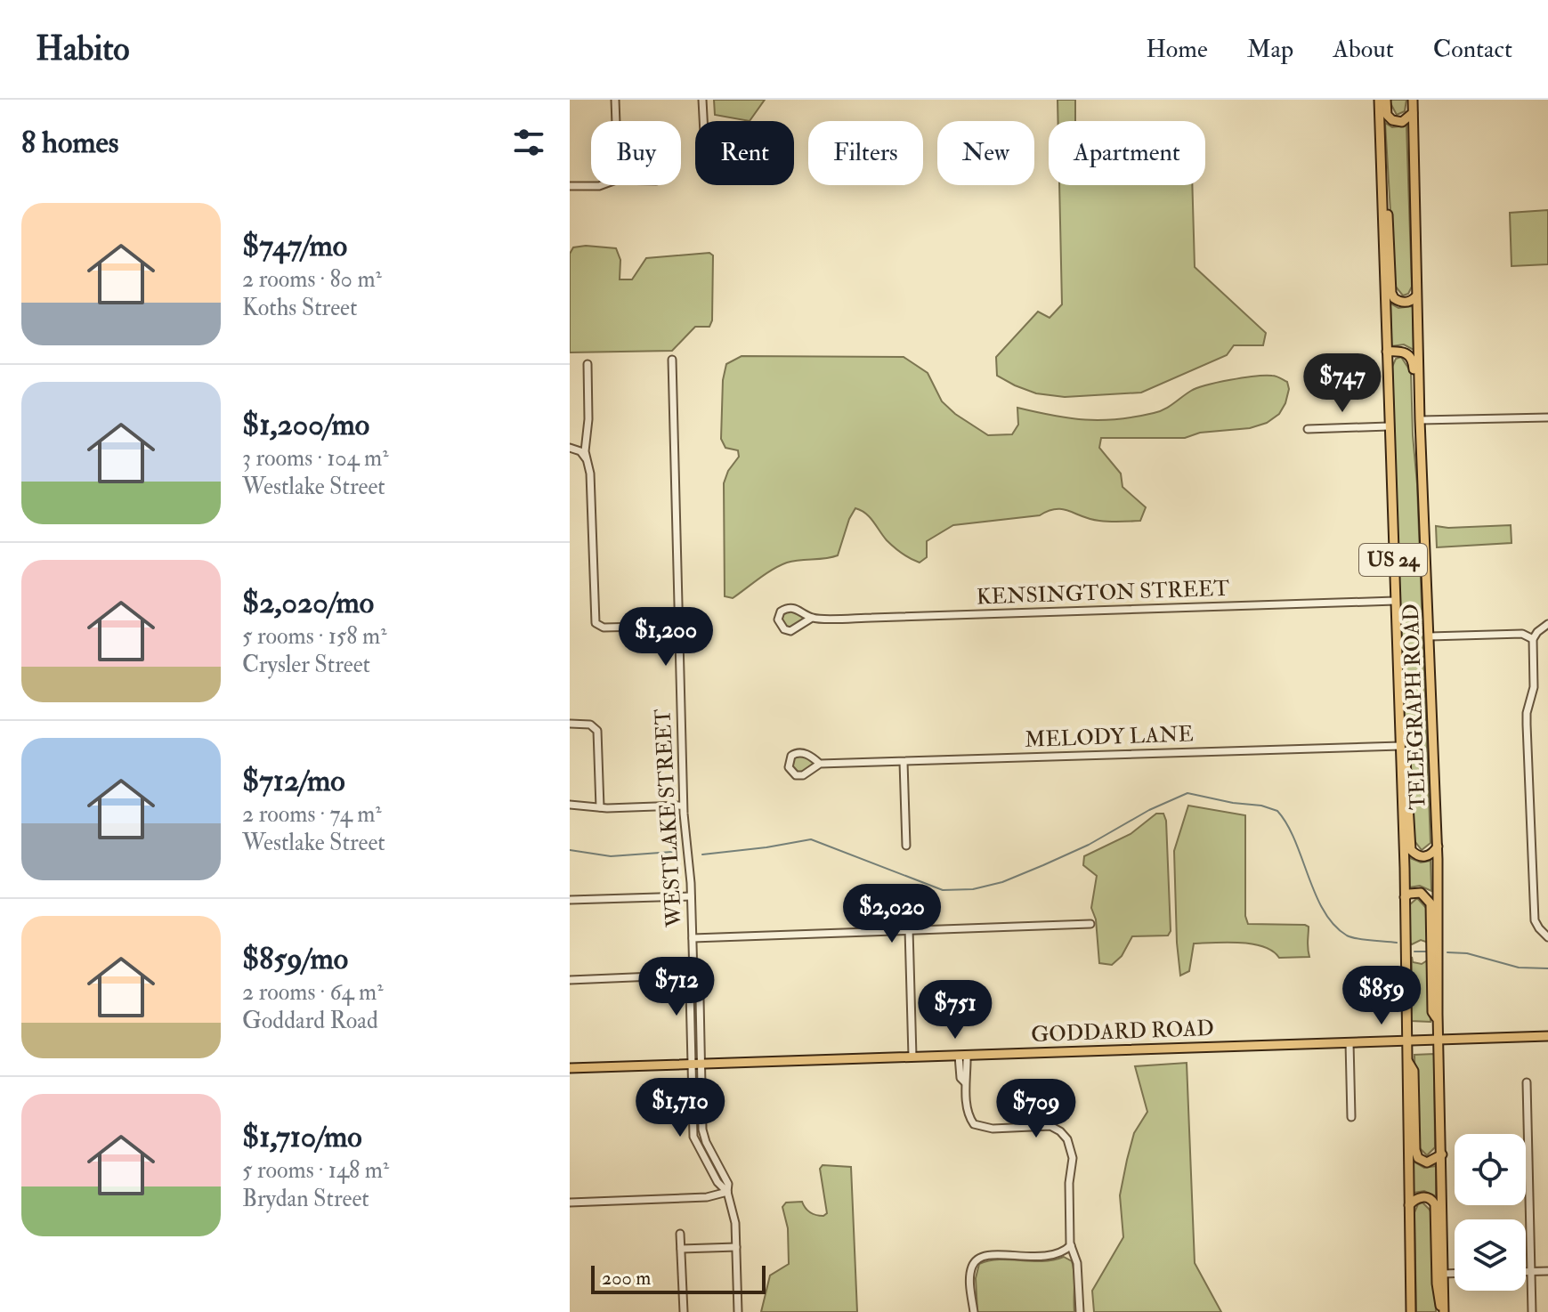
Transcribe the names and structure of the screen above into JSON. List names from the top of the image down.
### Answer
{
  "streets": {
    "main road": ["US 24", "TELEGRAPH ROAD", "GODDARD ROAD"],
    "street": ["KENSINGTON STREET", "MELODY LANE", "WESTLAKE STREET"]
  },
  "crossings": [
    ["KENSINGTON STREET", "TELEGRAPH ROAD"],
    ["TELEGRAPH ROAD", "MELODY LANE"],
    ["TELEGRAPH ROAD", "GODDARD ROAD"],
    ["WESTLAKE STREET", "GODDARD ROAD"]
  ],
  "scale_bar": "200 m",
  "page": {
    "header": "Habito",
    "nav": [
      "Home",
      "Map",
      "About",
      "Contact"
    ],
    "heading": "8 homes",
    "chip": [
      "Buy",
      "Rent",
      "Filters",
      "New",
      "Apartment"
    ],
    "list": [
      {
        "name": "$747/mo",
        "note": "2 rooms · 80 m² · Koths Street"
      },
      {
        "name": "$1,200/mo",
        "note": "3 rooms · 104 m² · Westlake Street"
      },
      {
        "name": "$2,020/mo",
        "note": "5 rooms · 158 m² · Crysler Street"
      },
      {
        "name": "$712/mo",
        "note": "2 rooms · 74 m² · Westlake Street"
      },
      {
        "name": "$859/mo",
        "note": "2 rooms · 64 m² · Goddard Road"
      },
      {
        "name": "$1,710/mo",
        "note": "5 rooms · 148 m² · Brydan Street"
      }
    ],
    "price": [
      "$747",
      "$1,200",
      "$2,020",
      "$712",
      "$859",
      "$751",
      "$1,710",
      "$709"
    ],
    "scale": "200 m"
  }
}
